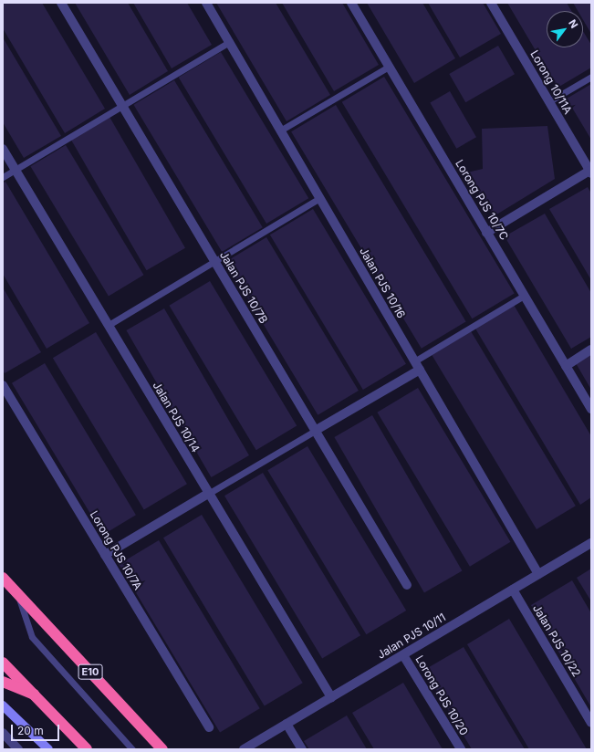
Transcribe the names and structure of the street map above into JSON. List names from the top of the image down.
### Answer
{
  "streets": {
    "highway": ["E10"],
    "street": [
      "Lorong 10/11A",
      "Lorong PJS 10/7C",
      "Jalan PJS 10/16",
      "Jalan PJS 10/7B",
      "Jalan PJS 10/14",
      "Lorong PJS 10/7A",
      "Jalan PJS 10/11",
      "Jalan PJS 10/22",
      "Lorong PJS 10/20"
    ]
  },
  "crossings": [
    ["Jalan PJS 10/16", "Jalan PJS 10/11"],
    ["Jalan PJS 10/14", "Jalan PJS 10/11"],
    ["Jalan PJS 10/11", "Jalan PJS 10/22"],
    ["Jalan PJS 10/11", "Lorong PJS 10/20"]
  ],
  "scale_bar": "20 m",
  "north": "top right"
}
